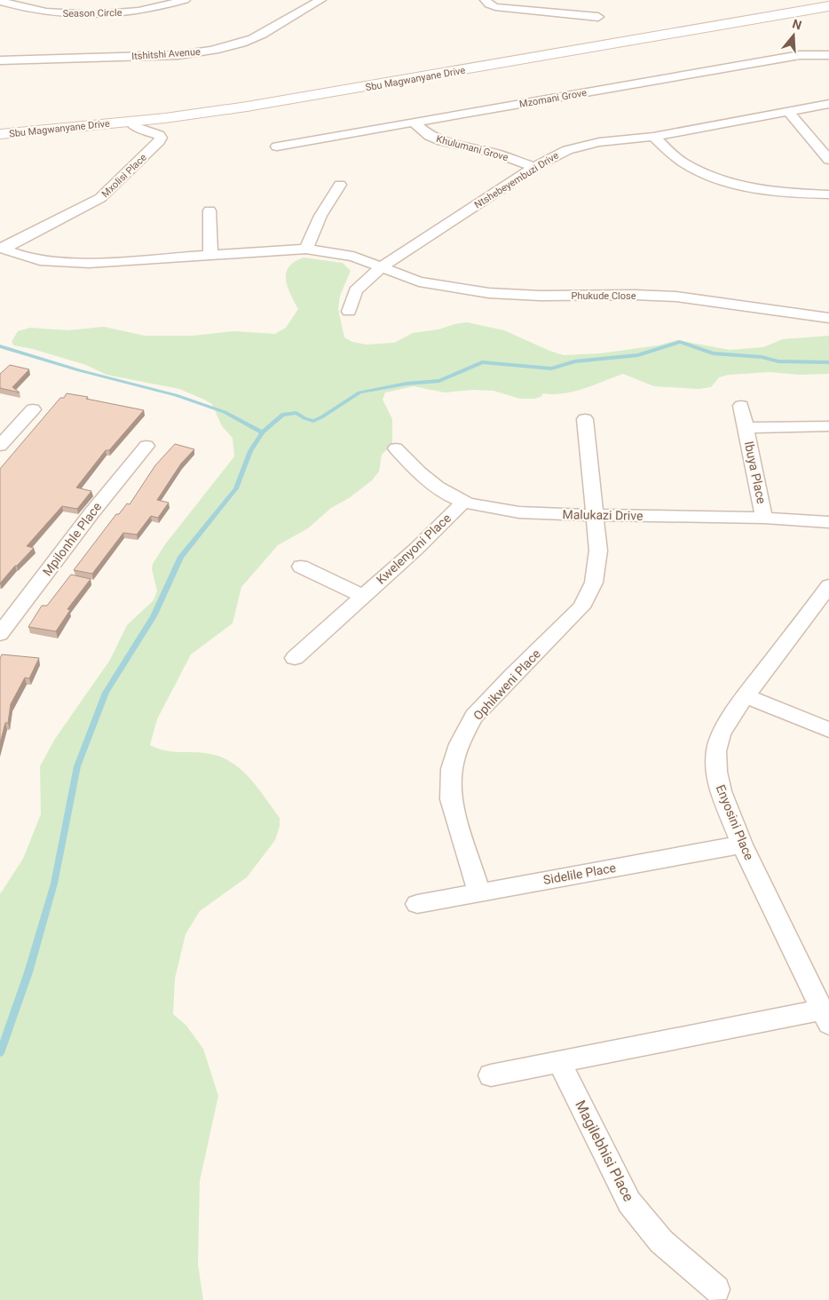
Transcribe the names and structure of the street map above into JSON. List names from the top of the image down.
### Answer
{
  "streets": {
    "main road": ["Sbu Magwanyane Drive"],
    "street": [
      "Season Circle",
      "Itshitshi Avenue",
      "Mzomani Grove",
      "Khulumani Grove",
      "Mxolisi Place",
      "Ntshebeyembuzi Drive",
      "Phukude Close",
      "Ibuya Place",
      "Malukazi Drive",
      "Mpilonhle Place",
      "Kwelenyoni Place",
      "Ophikweni Place",
      "Enyosini Place",
      "Sidelile Place",
      "Magilebhisi Place"
    ]
  },
  "crossings": [
    ["Sbu Magwanyane Drive", "Mxolisi Place"],
    ["Mzomani Grove", "Khulumani Grove"],
    ["Khulumani Grove", "Ntshebeyembuzi Drive"],
    ["Mxolisi Place", "Ntshebeyembuzi Drive"],
    ["Mxolisi Place", "Phukude Close"],
    ["Ntshebeyembuzi Drive", "Phukude Close"],
    ["Ibuya Place", "Malukazi Drive"],
    ["Malukazi Drive", "Kwelenyoni Place"],
    ["Malukazi Drive", "Ophikweni Place"],
    ["Ophikweni Place", "Sidelile Place"],
    ["Enyosini Place", "Sidelile Place"]
  ],
  "north": "top"
}
